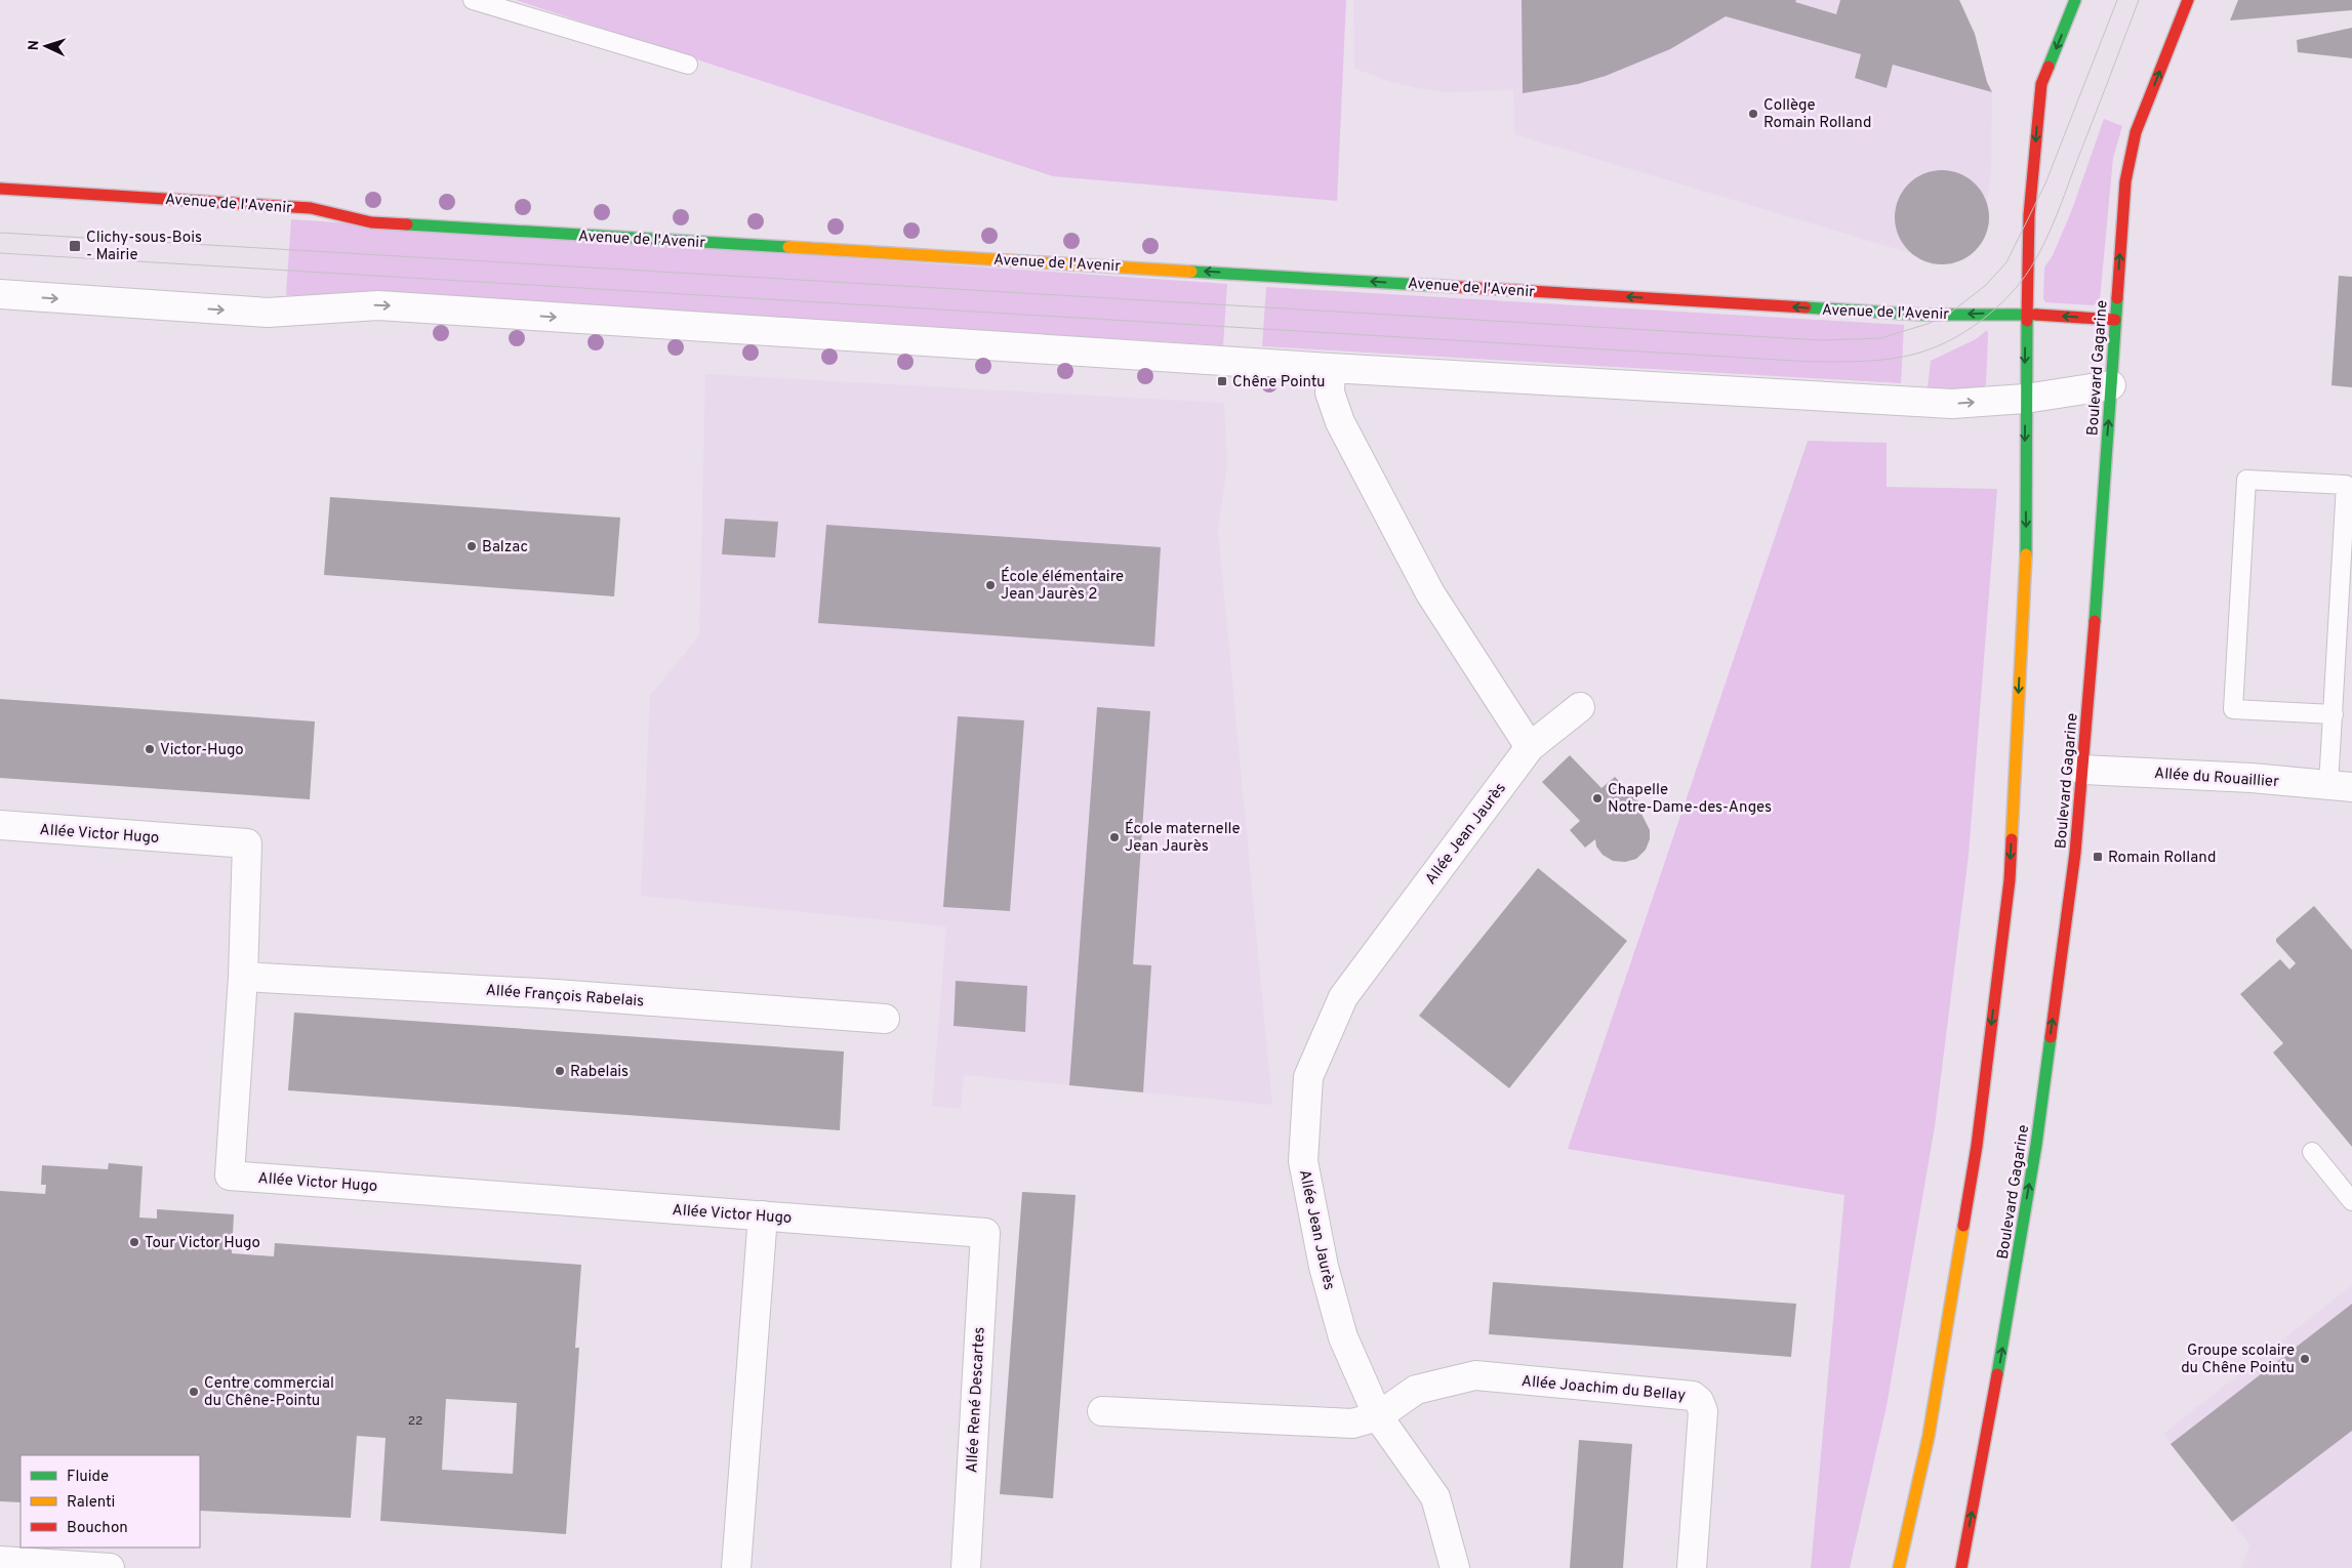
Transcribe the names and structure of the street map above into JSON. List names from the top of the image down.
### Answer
{
  "streets": {
    "main road": ["Avenue de l'Avenir", "Boulevard Gagarine"],
    "street": [
      "Allée du Rouaillier",
      "Allée Victor Hugo",
      "Allée Jean Jaurès",
      "Allée François Rabelais",
      "Allée Joachim du Bellay",
      "Allée René Descartes"
    ]
  },
  "crossings": [
    ["Avenue de l'Avenir", "Boulevard Gagarine"],
    ["Boulevard Gagarine", "Allée du Rouaillier"],
    ["Allée Victor Hugo", "Allée François Rabelais"],
    ["Allée Victor Hugo", "Allée René Descartes"],
    ["Allée Jean Jaurès", "Allée Joachim du Bellay"]
  ],
  "one_way": ["Avenue de l'Avenir"],
  "places": {
    "other": [
      "Collège Romain Rolland",
      "Balzac",
      "École élémentaire Jean Jaurès 2",
      "Victor-Hugo",
      "Chapelle Notre-Dame-des-Anges",
      "École maternelle Jean Jaurès",
      "Rabelais",
      "Tour Victor Hugo",
      "Groupe scolaire du Chêne Pointu",
      "Centre commercial du Chêne-Pointu"
    ],
    "transit": ["Clichy-sous-Bois - Mairie", "Chêne Pointu", "Romain Rolland"]
  },
  "house_numbers": ["22"],
  "legend": ["Fluide", "Ralenti", "Bouchon"],
  "north": "left"
}
